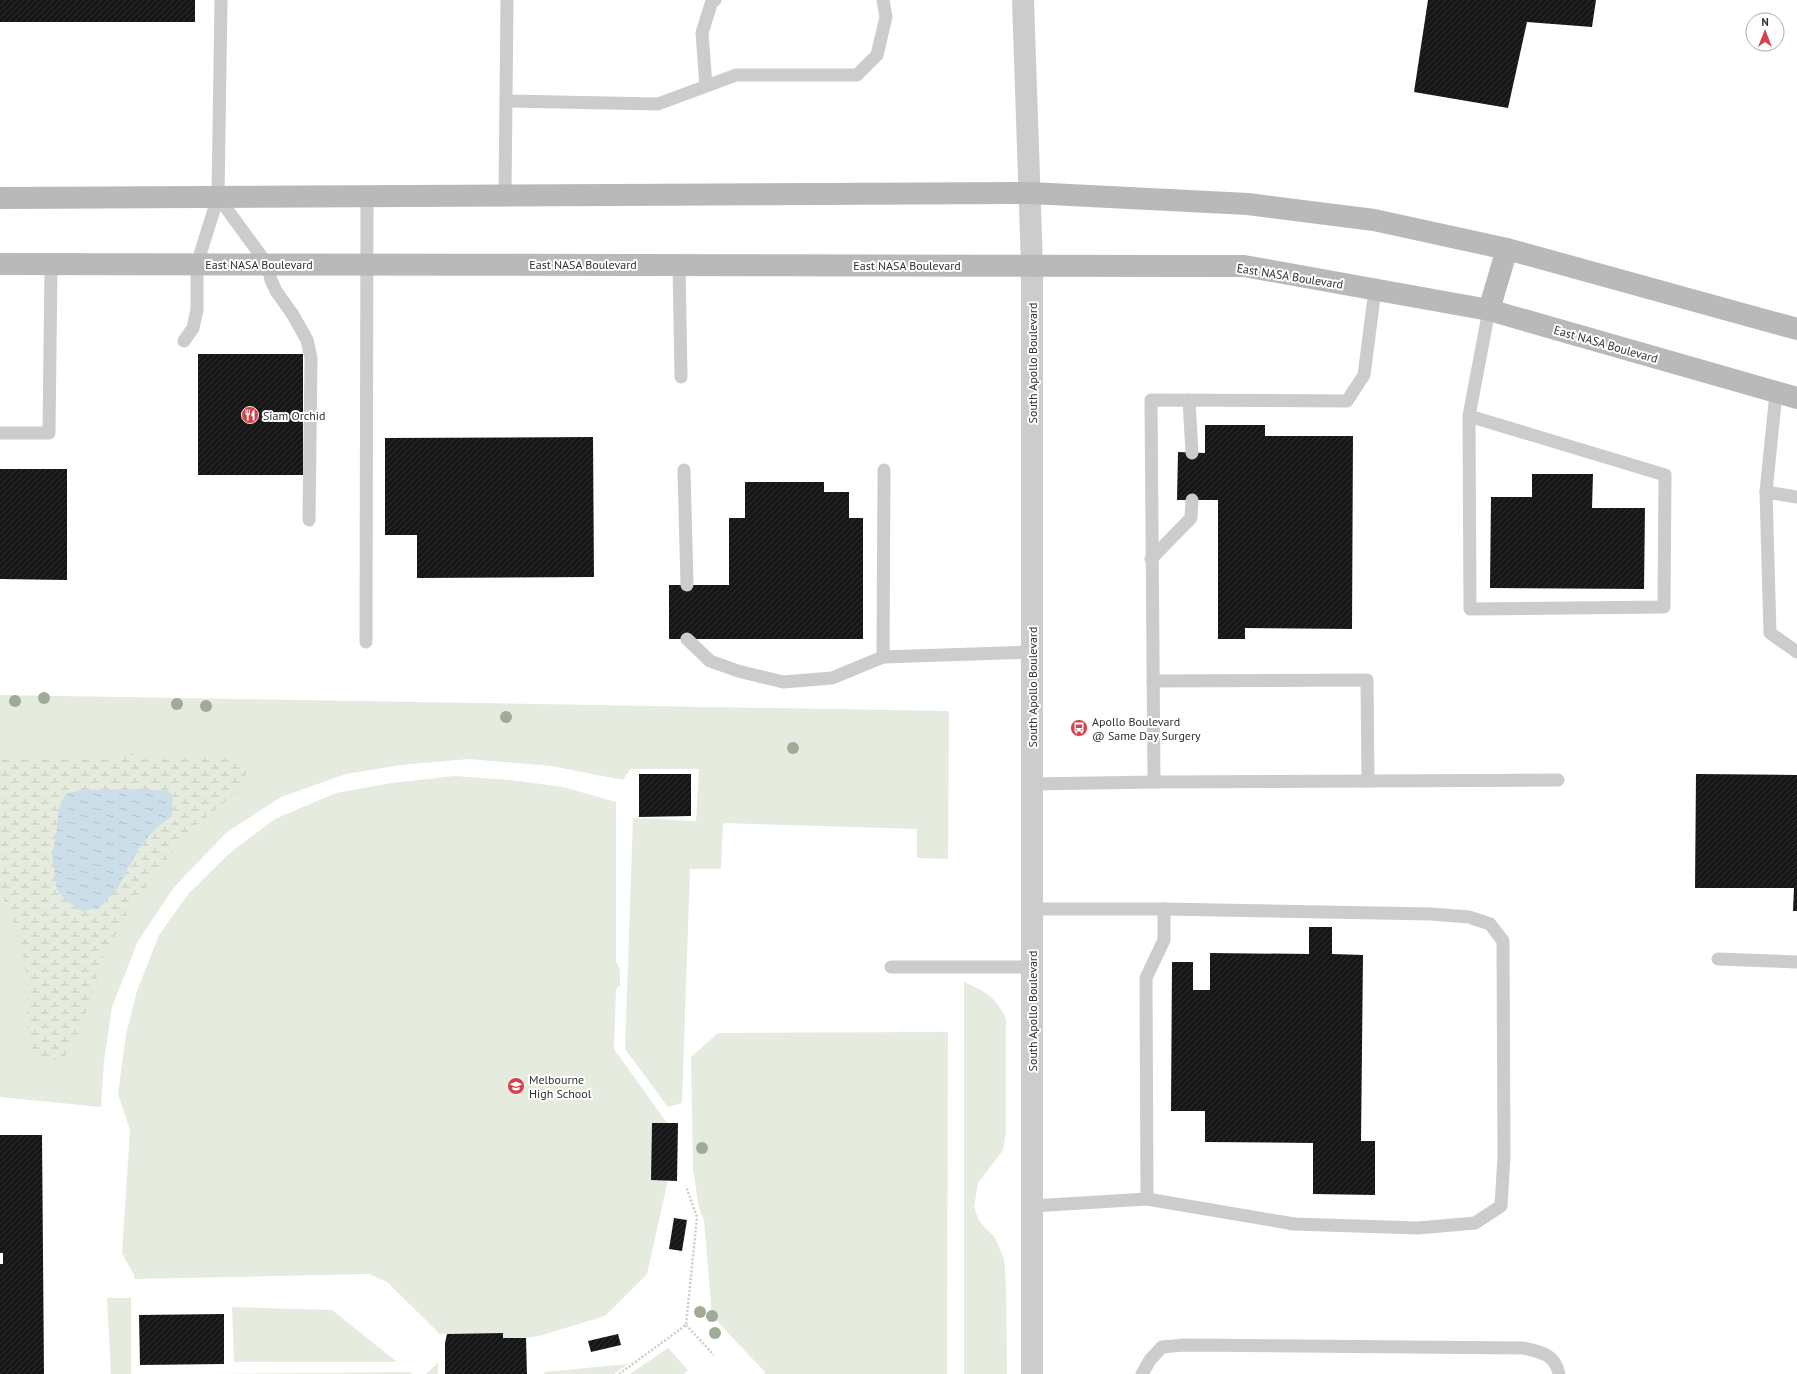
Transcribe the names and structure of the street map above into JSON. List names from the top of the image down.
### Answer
{
  "streets": {
    "main road": ["East NASA Boulevard"],
    "street": ["South Apollo Boulevard"]
  },
  "crossings": [
    ["East NASA Boulevard", "South Apollo Boulevard"]
  ],
  "places": {
    "restaurant": ["Siam Orchid"],
    "bus stop": ["Apollo Boulevard @ Same Day Surgery"],
    "school or university": ["Melbourne High School"]
  },
  "north": "top"
}
